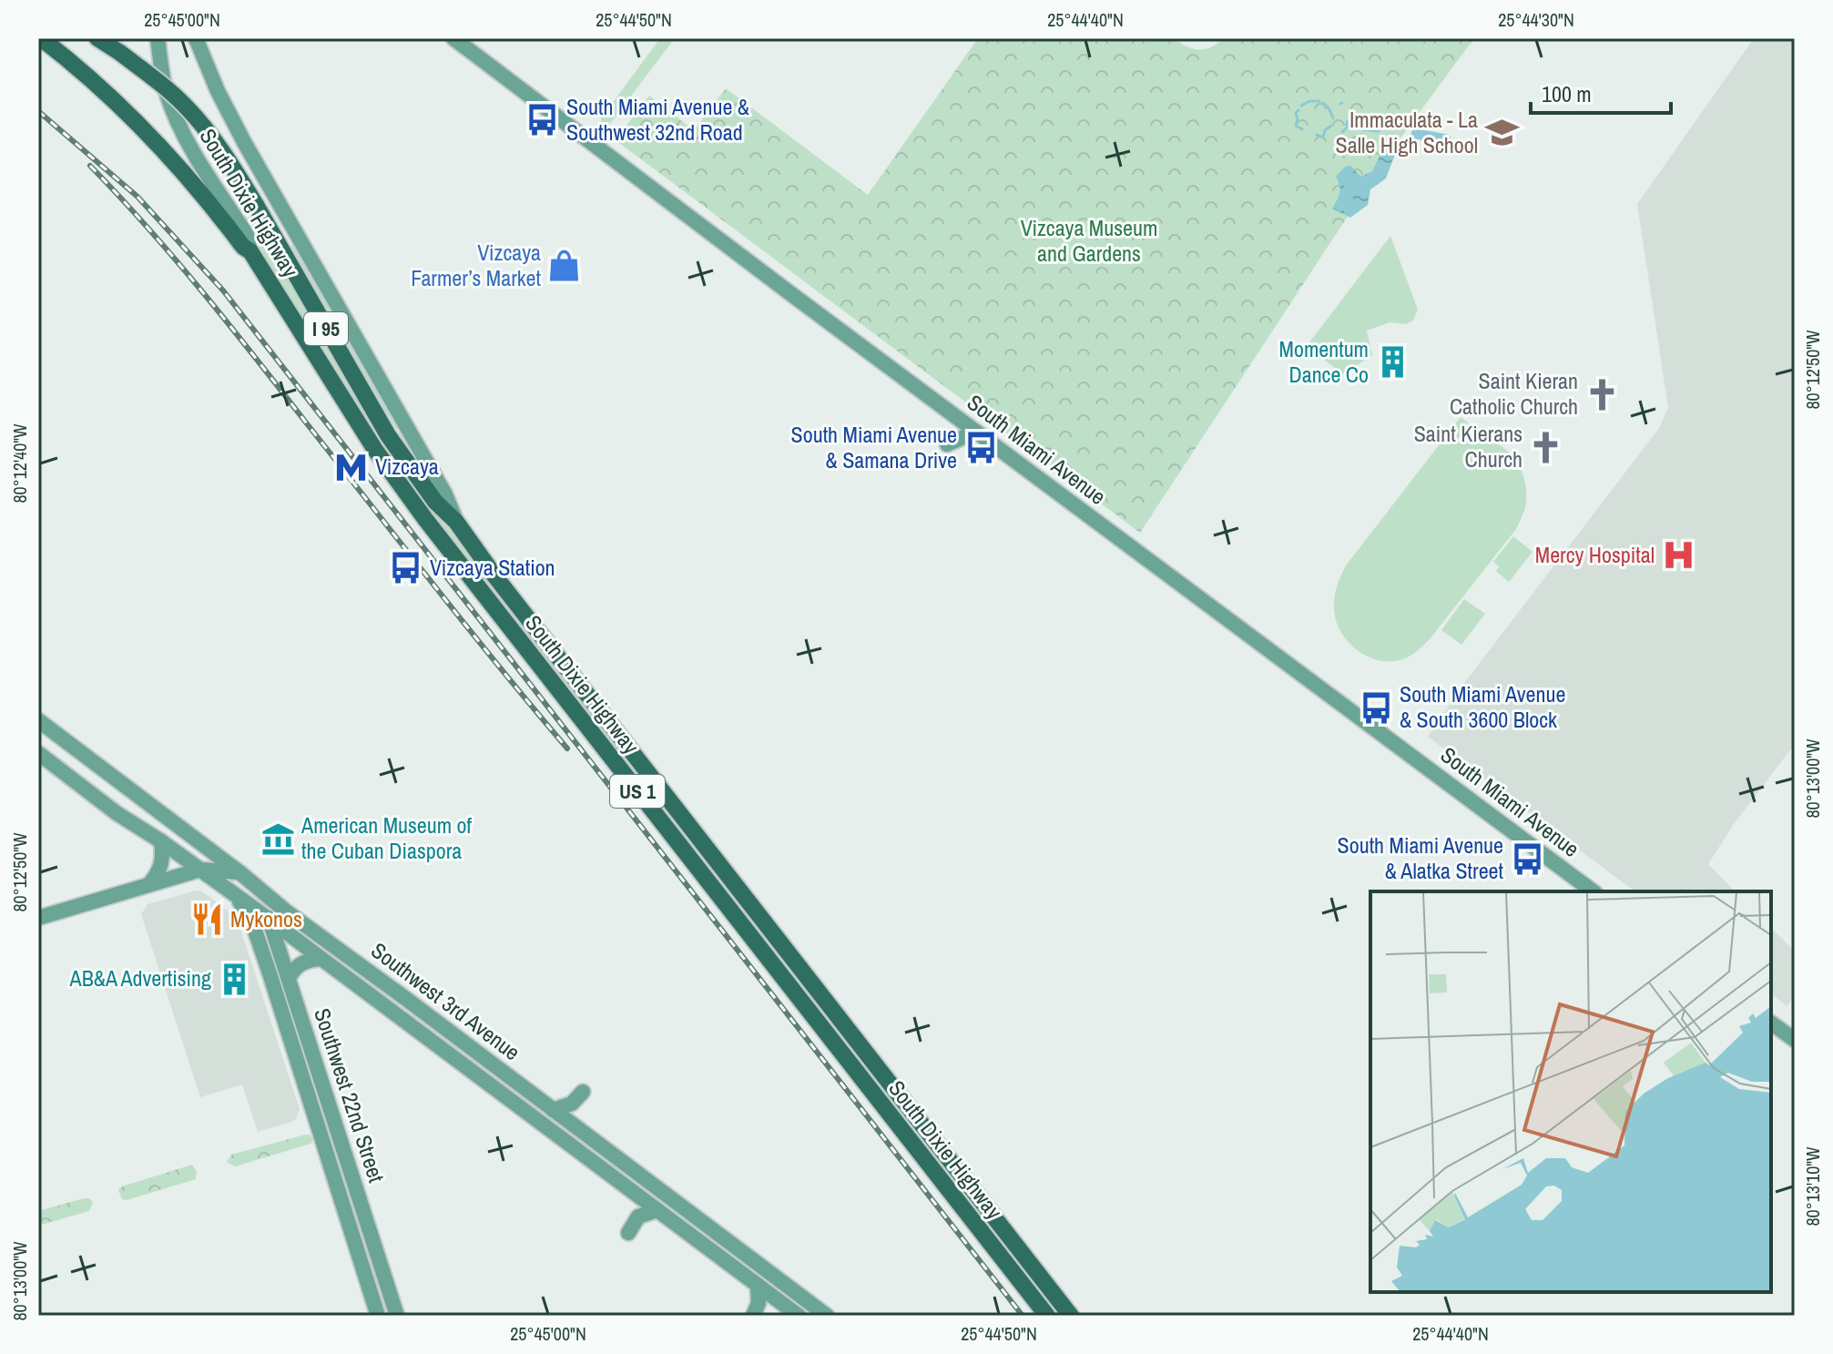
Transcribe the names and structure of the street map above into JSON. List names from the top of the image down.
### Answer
{
  "streets": {
    "highway": ["South Dixie Highway", "I 95", "US 1"],
    "main road": ["South Miami Avenue", "Southwest 3rd Avenue", "Southwest 22nd Street"]
  },
  "crossings": [
    ["South Dixie Highway", "I 95"],
    ["Southwest 3rd Avenue", "Southwest 22nd Street"]
  ],
  "parks": ["Vizcaya Museum and Gardens"],
  "places": {
    "bus stop": [
      "South Miami Avenue & Southwest 32nd Road",
      "South Miami Avenue & Samana Drive",
      "Vizcaya Station",
      "South Miami Avenue & South 3600 Block",
      "South Miami Avenue & Alatka Street"
    ],
    "school or university": ["Immaculata - La Salle High School"],
    "shop": ["Vizcaya Farmer’s Market"],
    "building": ["Momentum Dance Co", "AB&A Advertising"],
    "church": ["Saint Kieran Catholic Church", "Saint Kierans Church"],
    "metro station": ["Vizcaya"],
    "hospital": ["Mercy Hospital"],
    "museum": ["American Museum of the Cuban Diaspora"],
    "restaurant": ["Mykonos"]
  },
  "scale_bar": "100 m",
  "coordinates": [
    "25°45'00\"N",
    "25°44'50\"N",
    "25°44'40\"N",
    "25°44'30\"N",
    "80°12'50\"W",
    "80°12'40\"W",
    "80°13'00\"W",
    "80°13'10\"W"
  ]
}
